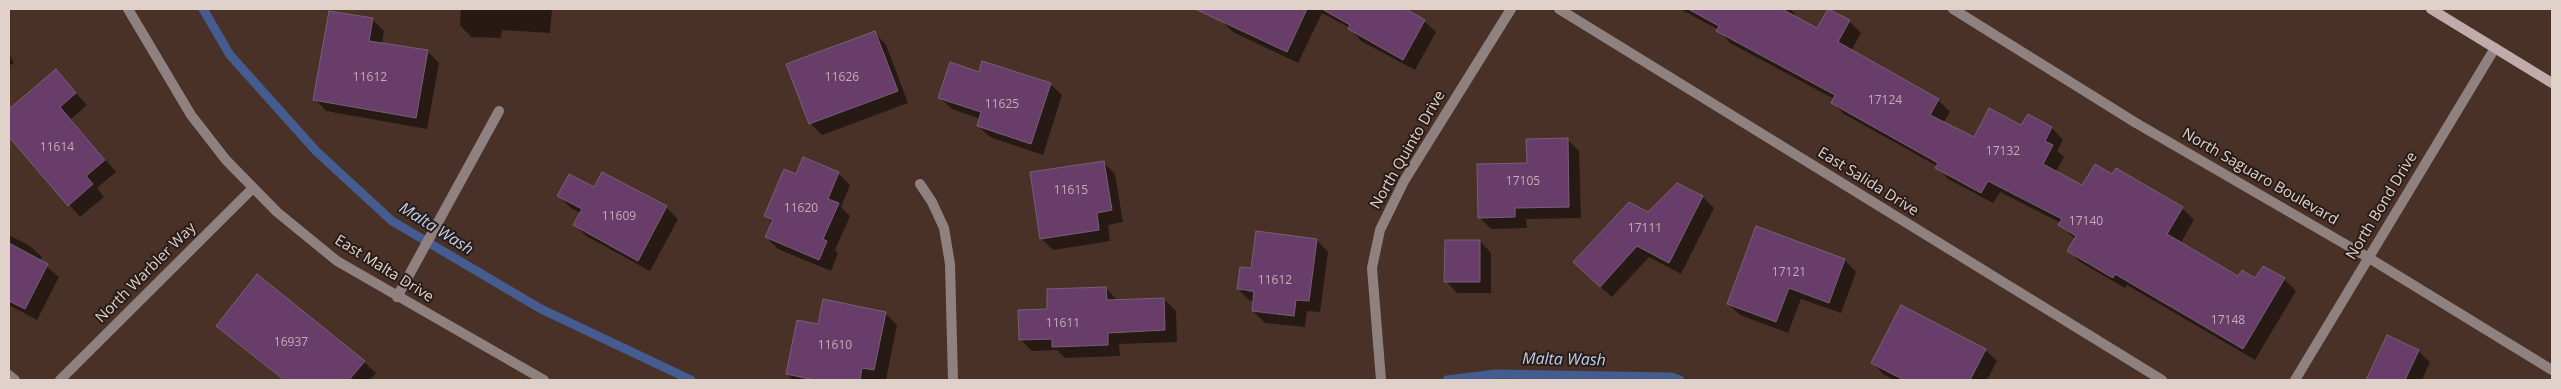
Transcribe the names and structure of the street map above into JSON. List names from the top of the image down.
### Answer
{
  "streets": {
    "street": [
      "North Quinto Drive",
      "North Saguaro Boulevard",
      "East Salida Drive",
      "North Bond Drive",
      "East Malta Drive",
      "North Warbler Way"
    ]
  },
  "crossings": [
    ["North Saguaro Boulevard", "North Bond Drive"],
    ["East Malta Drive", "North Warbler Way"]
  ],
  "water": ["Malta Wash"],
  "house_numbers": [
    "11612",
    "11626",
    "17124",
    "11625",
    "11614",
    "17132",
    "17105",
    "11615",
    "11620",
    "11609",
    "17140",
    "17111",
    "17121",
    "11612",
    "17148",
    "11611",
    "16937",
    "11610"
  ]
}
